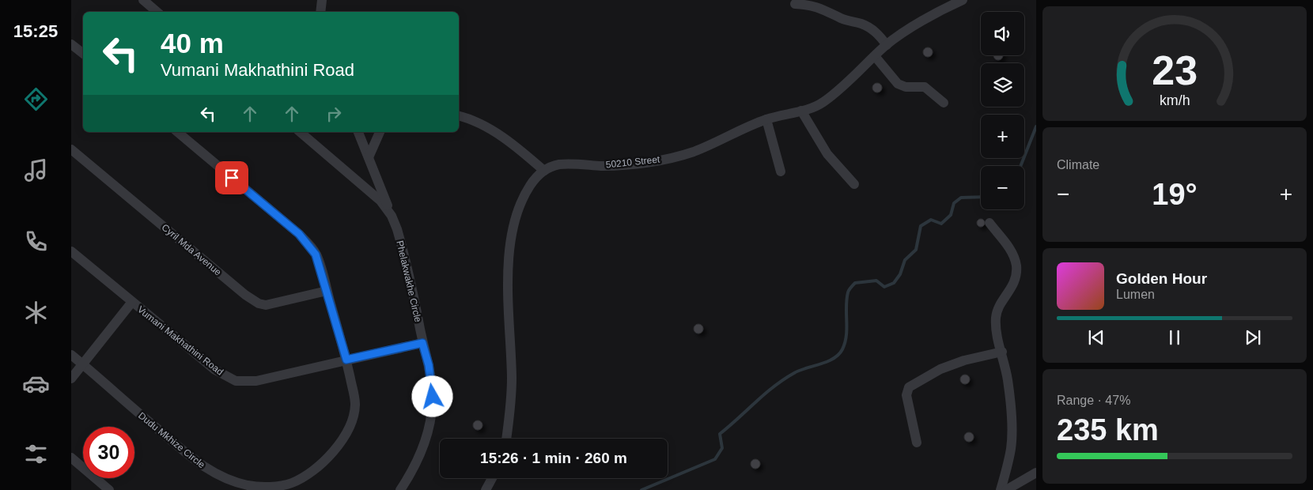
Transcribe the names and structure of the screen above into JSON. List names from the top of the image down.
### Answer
{
  "streets": {
    "street": [
      "50210 Street",
      "Cyril Mda Avenue",
      "Phelakwakhe Circle",
      "Vumani Makhathini Road",
      "Dudu Mkhize Circle"
    ]
  },
  "crossings": [
    ["Cyril Mda Avenue", "Dudu Mkhize Circle"],
    ["Phelakwakhe Circle", "Vumani Makhathini Road"],
    ["Vumani Makhathini Road", "Dudu Mkhize Circle"]
  ],
  "page": {
    "tabs": "15:25",
    "map_buttons": ["+", "−"],
    "turn": ["40 m", "Vumani Makhathini Road"],
    "tile": [
      "Climate",
      ["Range · 47%", "235 km"]
    ],
    "heat": ["−", "19°", "+"],
    "song": ["Golden Hour", "Lumen"],
    "limit": "30",
    "trip": "15:26 · 1 min · 260 m",
    "gauge": ["23", "km/h"]
  }
}
